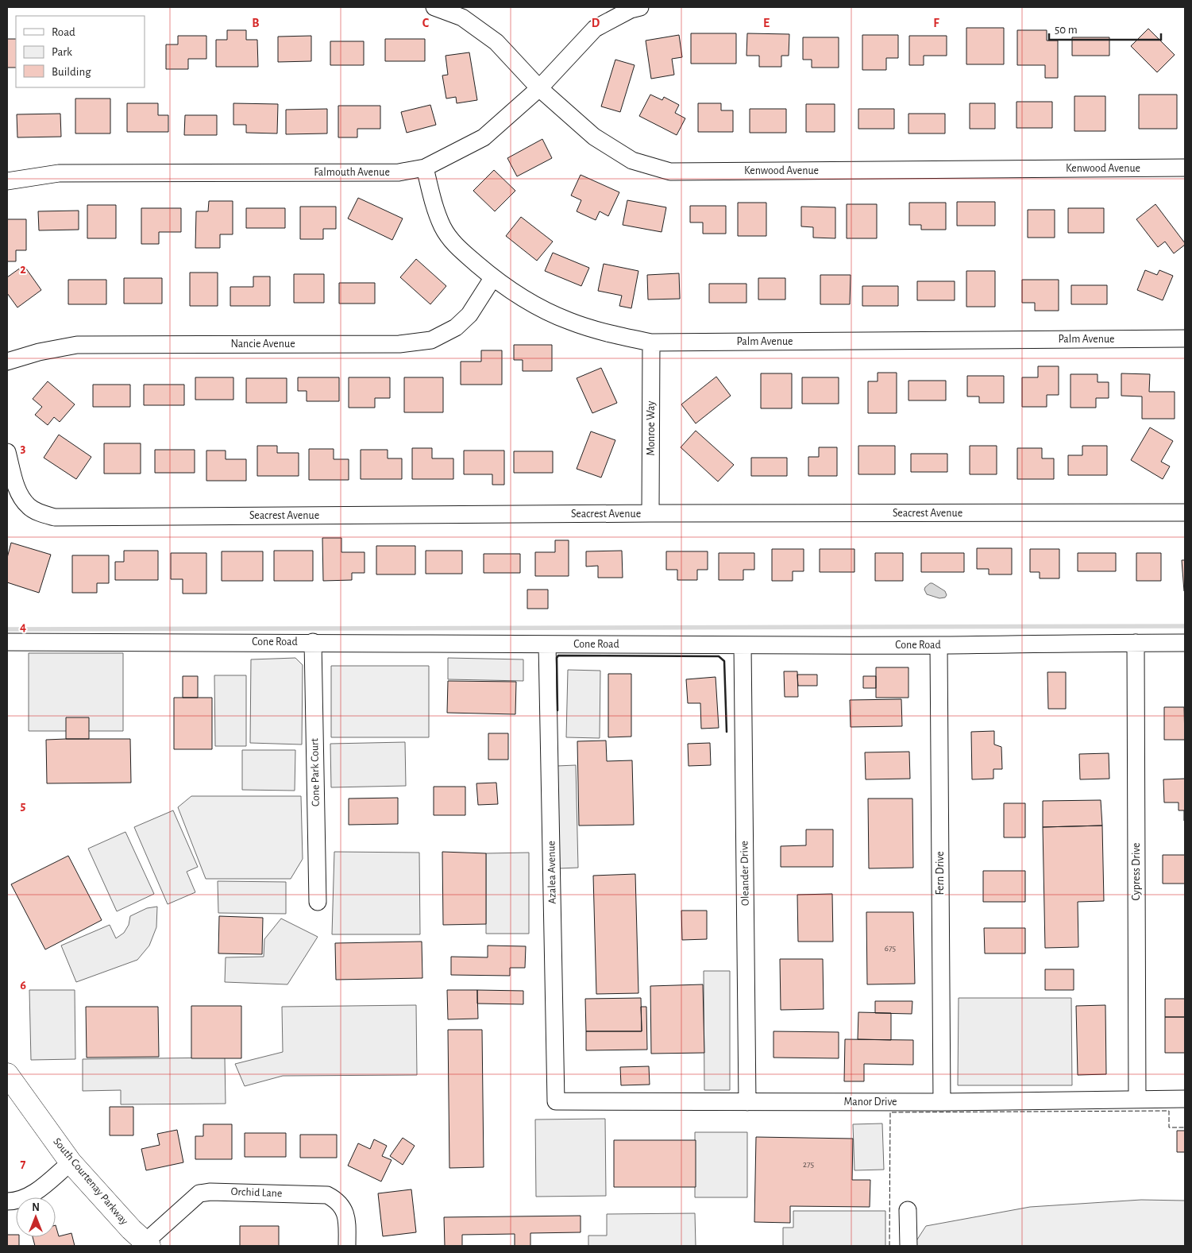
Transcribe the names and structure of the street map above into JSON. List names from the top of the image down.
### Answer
{
  "streets": {
    "main road": ["South Courtenay Parkway"],
    "street": [
      "Kenwood Avenue",
      "Falmouth Avenue",
      "Palm Avenue",
      "Nancie Avenue",
      "Monroe Way",
      "Seacrest Avenue",
      "Cone Road",
      "Cone Park Court",
      "Cypress Drive",
      "Azalea Avenue",
      "Oleander Drive",
      "Fern Drive",
      "Manor Drive",
      "Orchid Lane"
    ]
  },
  "crossings": [
    ["Kenwood Avenue", "Falmouth Avenue"],
    ["Falmouth Avenue", "Palm Avenue"],
    ["Palm Avenue", "Nancie Avenue"],
    ["Palm Avenue", "Monroe Way"],
    ["Monroe Way", "Seacrest Avenue"],
    ["Cone Road", "Cone Park Court"],
    ["Cone Road", "Cypress Drive"],
    ["Cone Road", "Azalea Avenue"],
    ["Cone Road", "Oleander Drive"],
    ["Cone Road", "Fern Drive"],
    ["Cypress Drive", "Manor Drive"],
    ["Azalea Avenue", "Manor Drive"],
    ["Oleander Drive", "Manor Drive"],
    ["Fern Drive", "Manor Drive"],
    ["South Courtenay Parkway", "Orchid Lane"]
  ],
  "house_numbers": ["675", "275"],
  "legend": ["Road", "Park", "Building"],
  "scale_bar": "50 m",
  "north": "top",
  "grid": {
    "columns": [
      "B",
      "C",
      "D",
      "E",
      "F"
    ],
    "rows": [
      "2",
      "3",
      "4",
      "5",
      "6",
      "7"
    ]
  }
}
